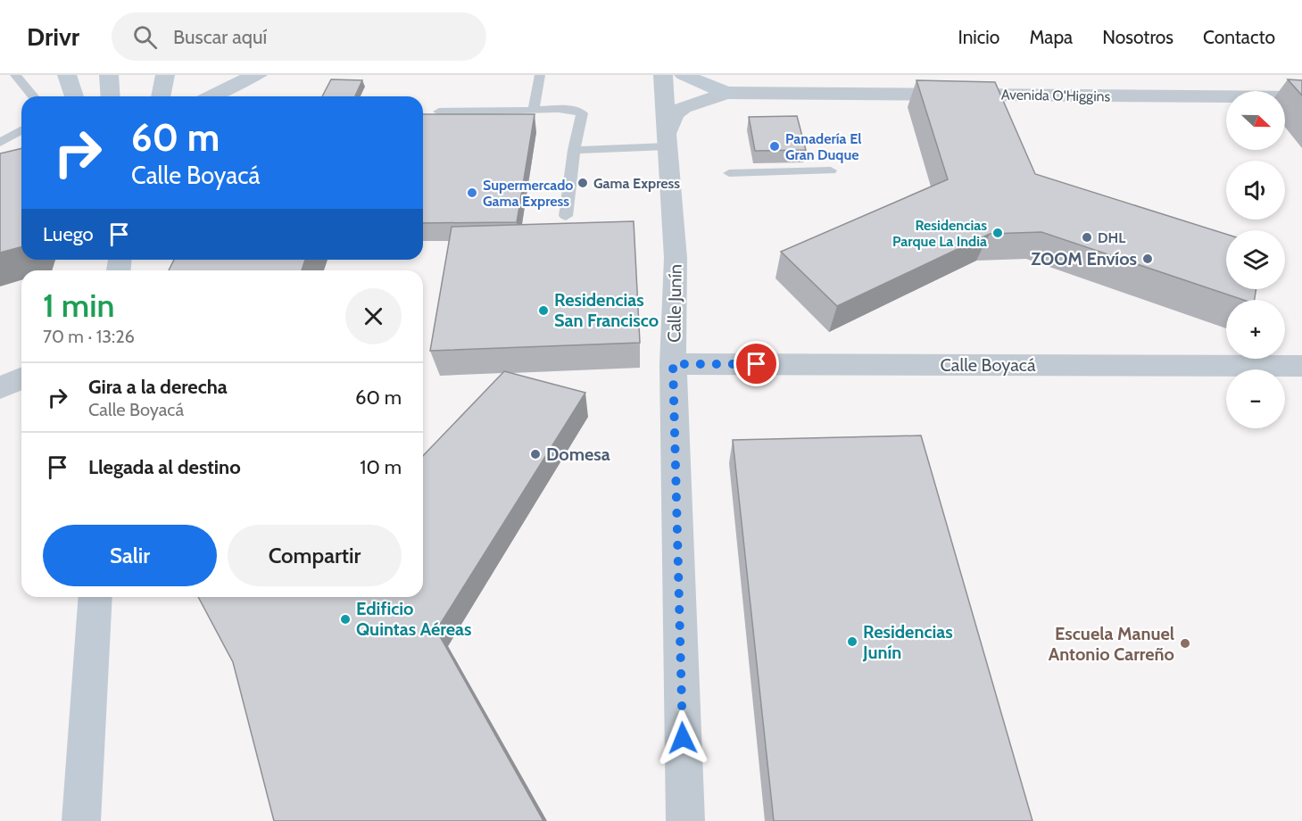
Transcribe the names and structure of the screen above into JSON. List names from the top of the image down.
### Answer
{
  "streets": {
    "street": ["Avenida O'Higgins", "Calle Junín", "Calle Boyacá"]
  },
  "crossings": [
    ["Avenida O'Higgins", "Calle Junín"],
    ["Calle Junín", "Calle Boyacá"]
  ],
  "places": [
    "Panadería El Gran Duque",
    "Gama Express",
    "Supermercado Gama Express",
    "Residencias Parque La India",
    "DHL",
    "ZOOM Envíos",
    "Residencias San Francisco",
    "Domesa",
    "Edificio Quintas Aéreas",
    "Residencias Junín",
    "Escuela Manuel Antonio Carreño"
  ],
  "north": "right",
  "page": {
    "header": "Drivr",
    "search": "Buscar aquí",
    "nav": [
      "Inicio",
      "Mapa",
      "Nosotros",
      "Contacto"
    ],
    "map_buttons": ["+", "−"],
    "turn": ["60 m", "Calle Boyacá"],
    "then": "Luego",
    "heading": ["1 min", "70 m · 13:26"],
    "list": [
      {
        "name": "Gira a la derecha",
        "note": "Calle Boyacá",
        "value": "60 m"
      },
      {
        "name": "Llegada al destino",
        "value": "10 m"
      }
    ],
    "buttons": ["Salir", "Compartir"]
  }
}
